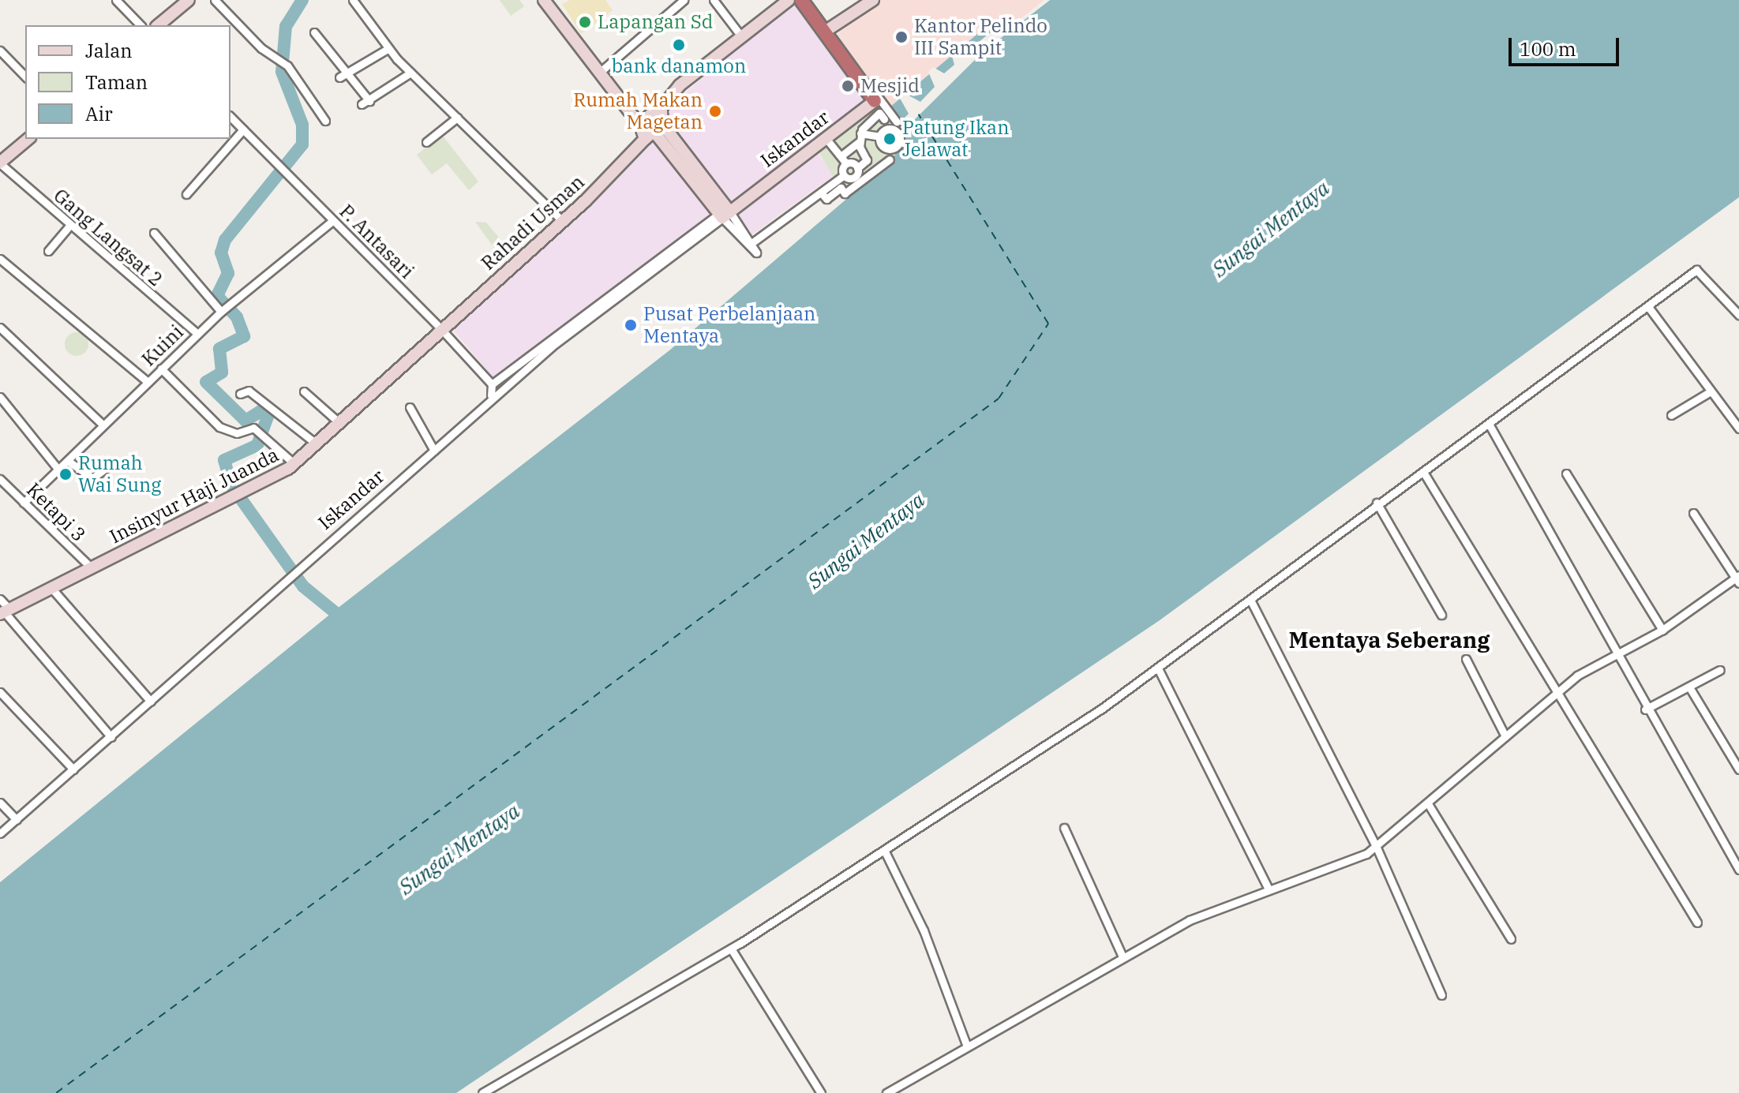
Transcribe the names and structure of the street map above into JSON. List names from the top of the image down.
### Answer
{
  "streets": {
    "street": [
      "Iskandar",
      "Rahadi Usman",
      "Gang Langsat 2",
      "P. Antasari",
      "Kuini",
      "Insinyur Haji Juanda",
      "Ketapi 3"
    ]
  },
  "crossings": [
    ["Iskandar", "P. Antasari"],
    ["Rahadi Usman", "P. Antasari"],
    ["Rahadi Usman", "Insinyur Haji Juanda"],
    ["Gang Langsat 2", "Kuini"],
    ["P. Antasari", "Kuini"],
    ["P. Antasari", "Insinyur Haji Juanda"],
    ["Kuini", "Ketapi 3"],
    ["Insinyur Haji Juanda", "Ketapi 3"]
  ],
  "districts": ["Mentaya Seberang"],
  "water": ["Sungai Mentaya"],
  "places": [
    "Lapangan Sd",
    "Kantor Pelindo III Sampit",
    "bank danamon",
    "Mesjid",
    "Rumah Makan Magetan",
    "Patung Ikan Jelawat",
    "Pusat Perbelanjaan Mentaya",
    "Rumah Wai Sung"
  ],
  "legend": ["Jalan", "Taman", "Air"],
  "scale_bar": "100 m"
}
